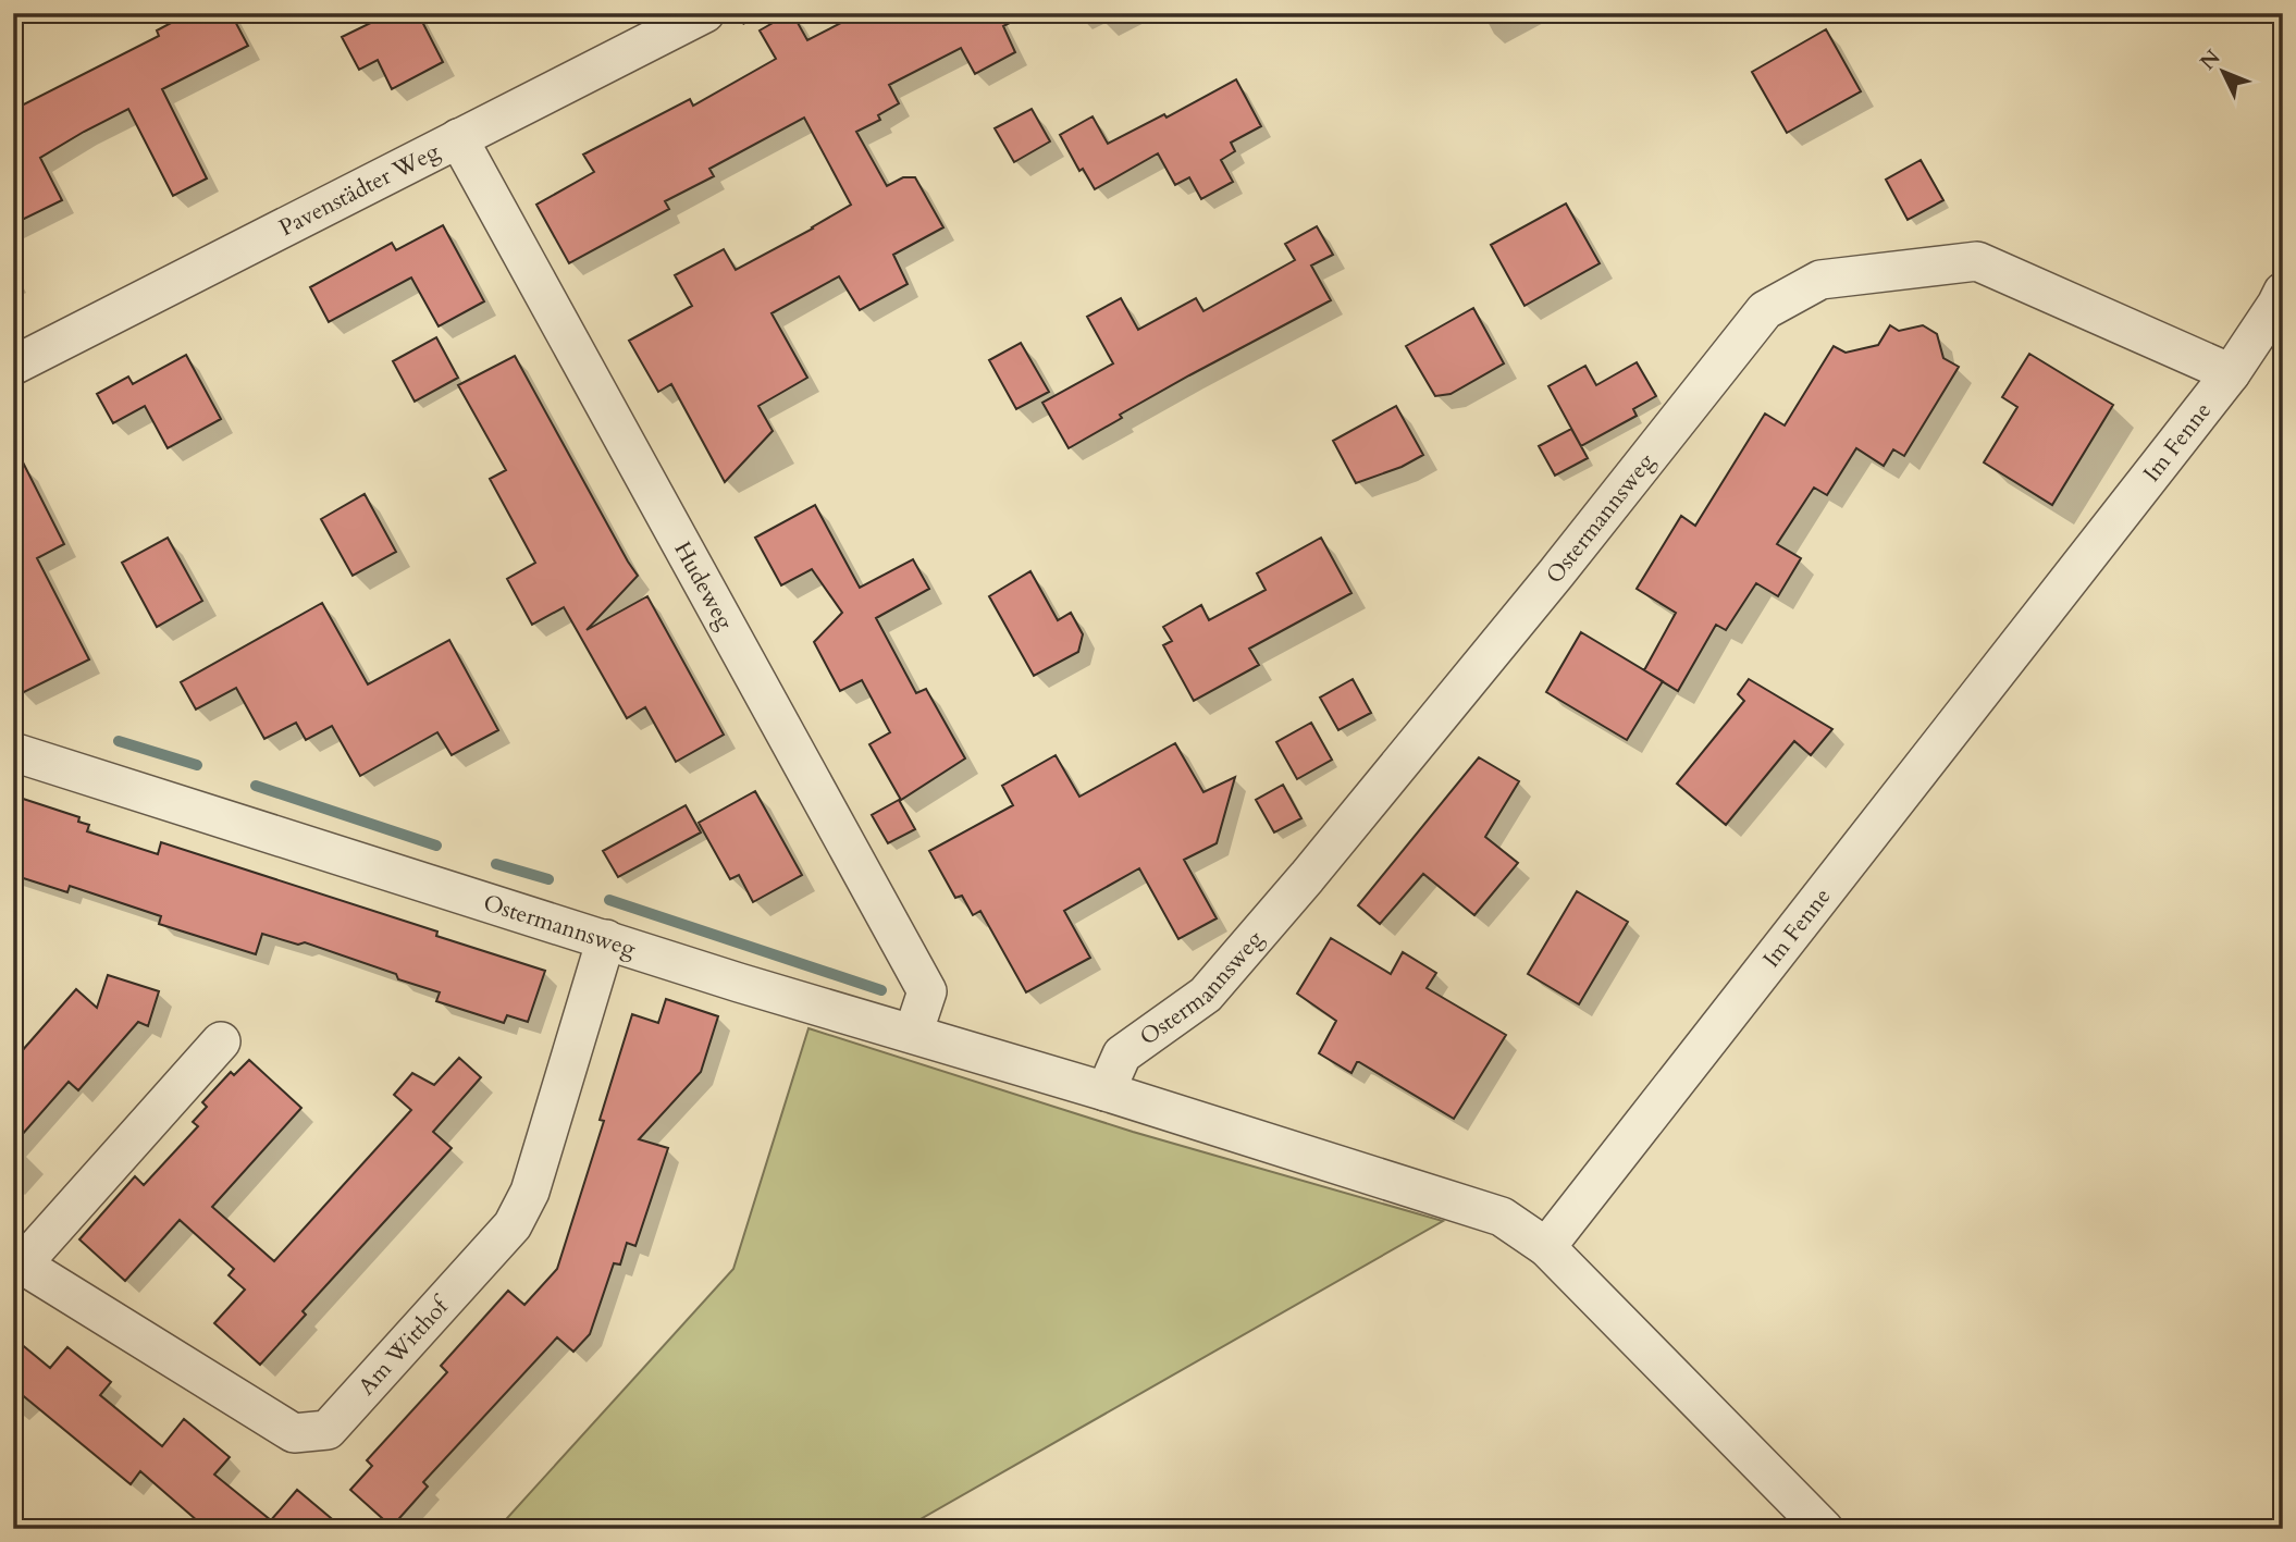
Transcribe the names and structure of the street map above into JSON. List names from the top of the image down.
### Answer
{
  "streets": {
    "street": [
      "Pavenstädter Weg",
      "Im Fenne",
      "Ostermannsweg",
      "Hudeweg",
      "Am Witthof"
    ]
  },
  "crossings": [
    ["Pavenstädter Weg", "Hudeweg"],
    ["Im Fenne", "Ostermannsweg"],
    ["Ostermannsweg", "Hudeweg"],
    ["Ostermannsweg", "Am Witthof"]
  ],
  "north": "top left"
}
